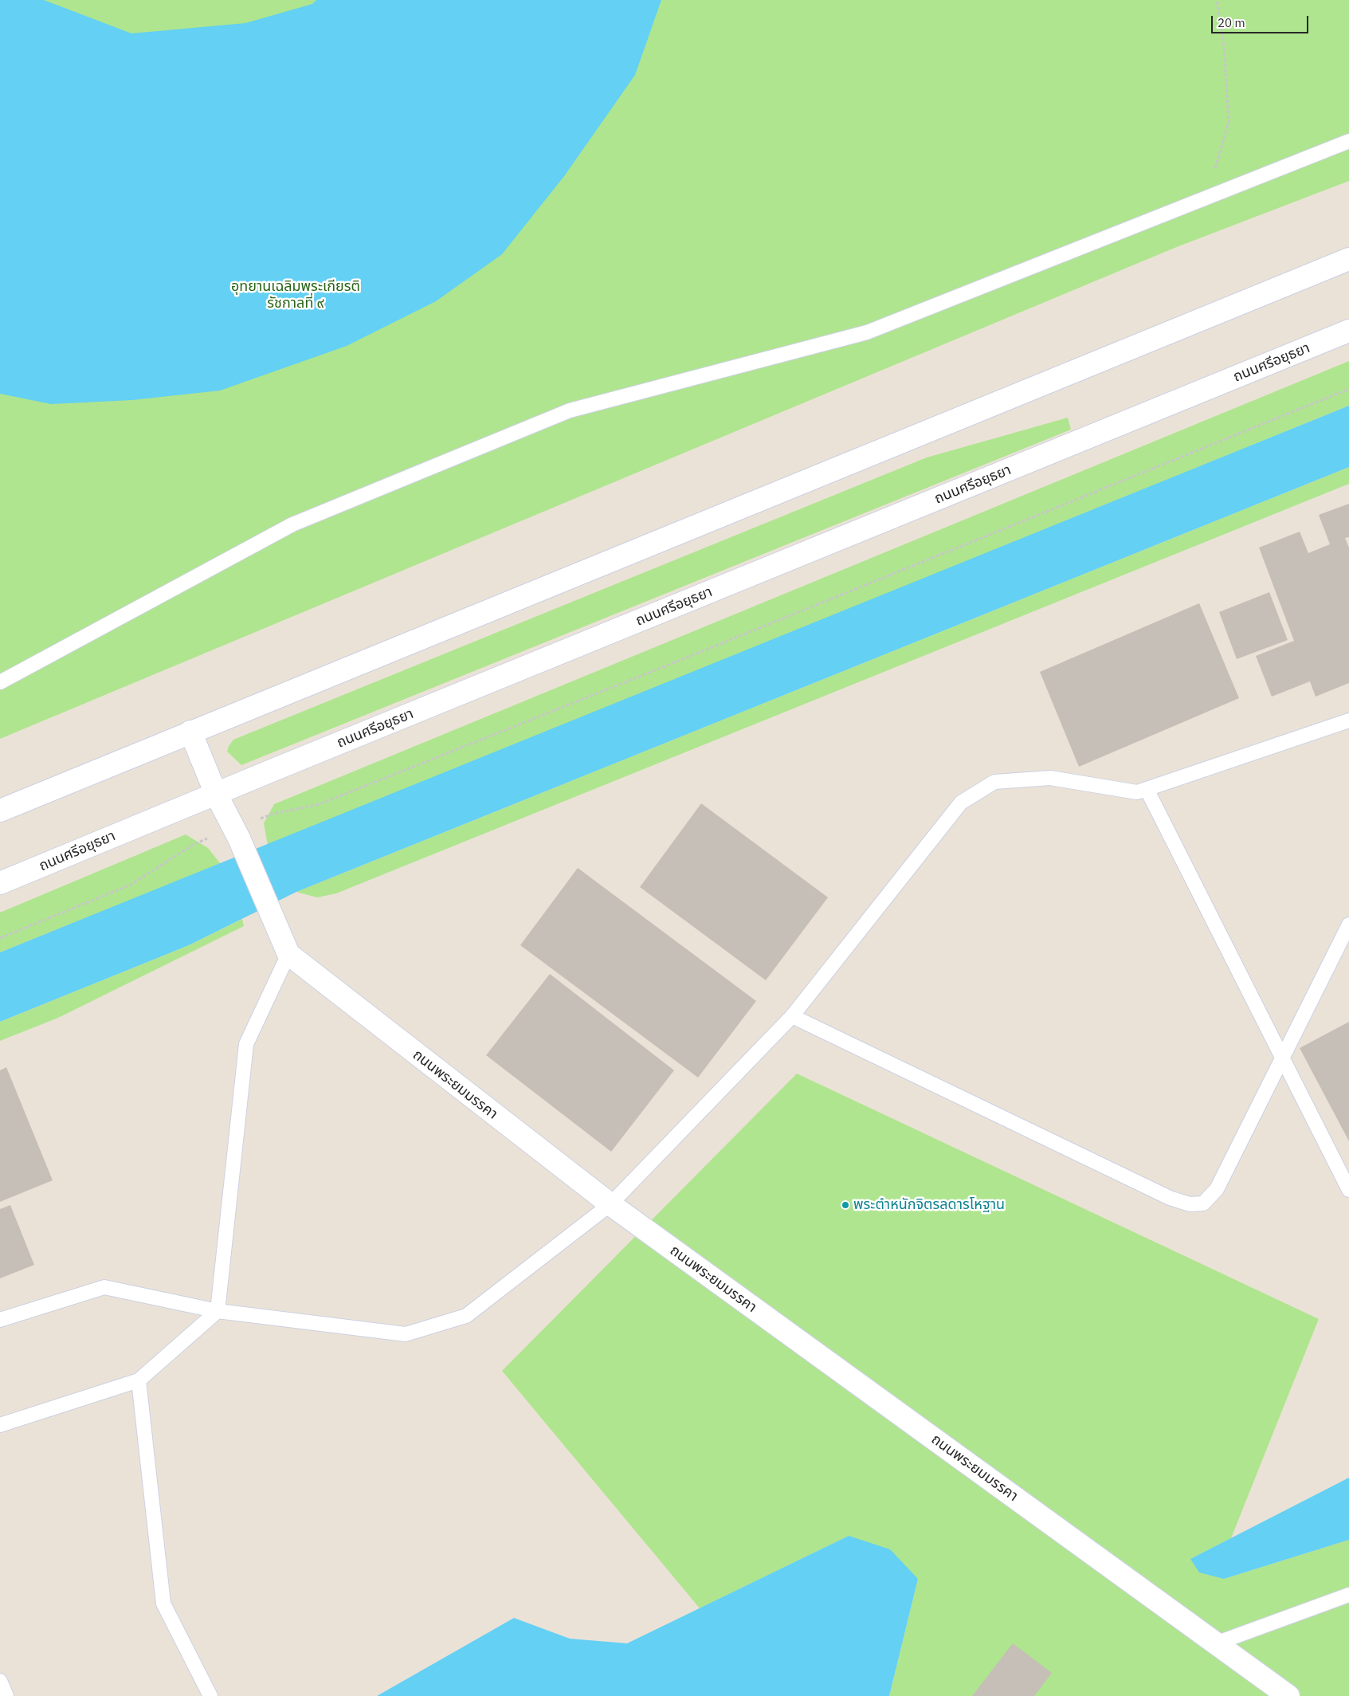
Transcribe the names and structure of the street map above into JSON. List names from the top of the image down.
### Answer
{
  "streets": {
    "main road": ["ถนนศรีอยุธยา", "ถนนพระยมมรรคา"]
  },
  "crossings": [
    ["ถนนศรีอยุธยา", "ถนนพระยมมรรคา"]
  ],
  "parks": ["อุทยานเฉลิมพระเกียรติ รัชกาลที่ ๙"],
  "places": ["พระตำหนักจิตรลดารโหฐาน"],
  "scale_bar": "20 m"
}
